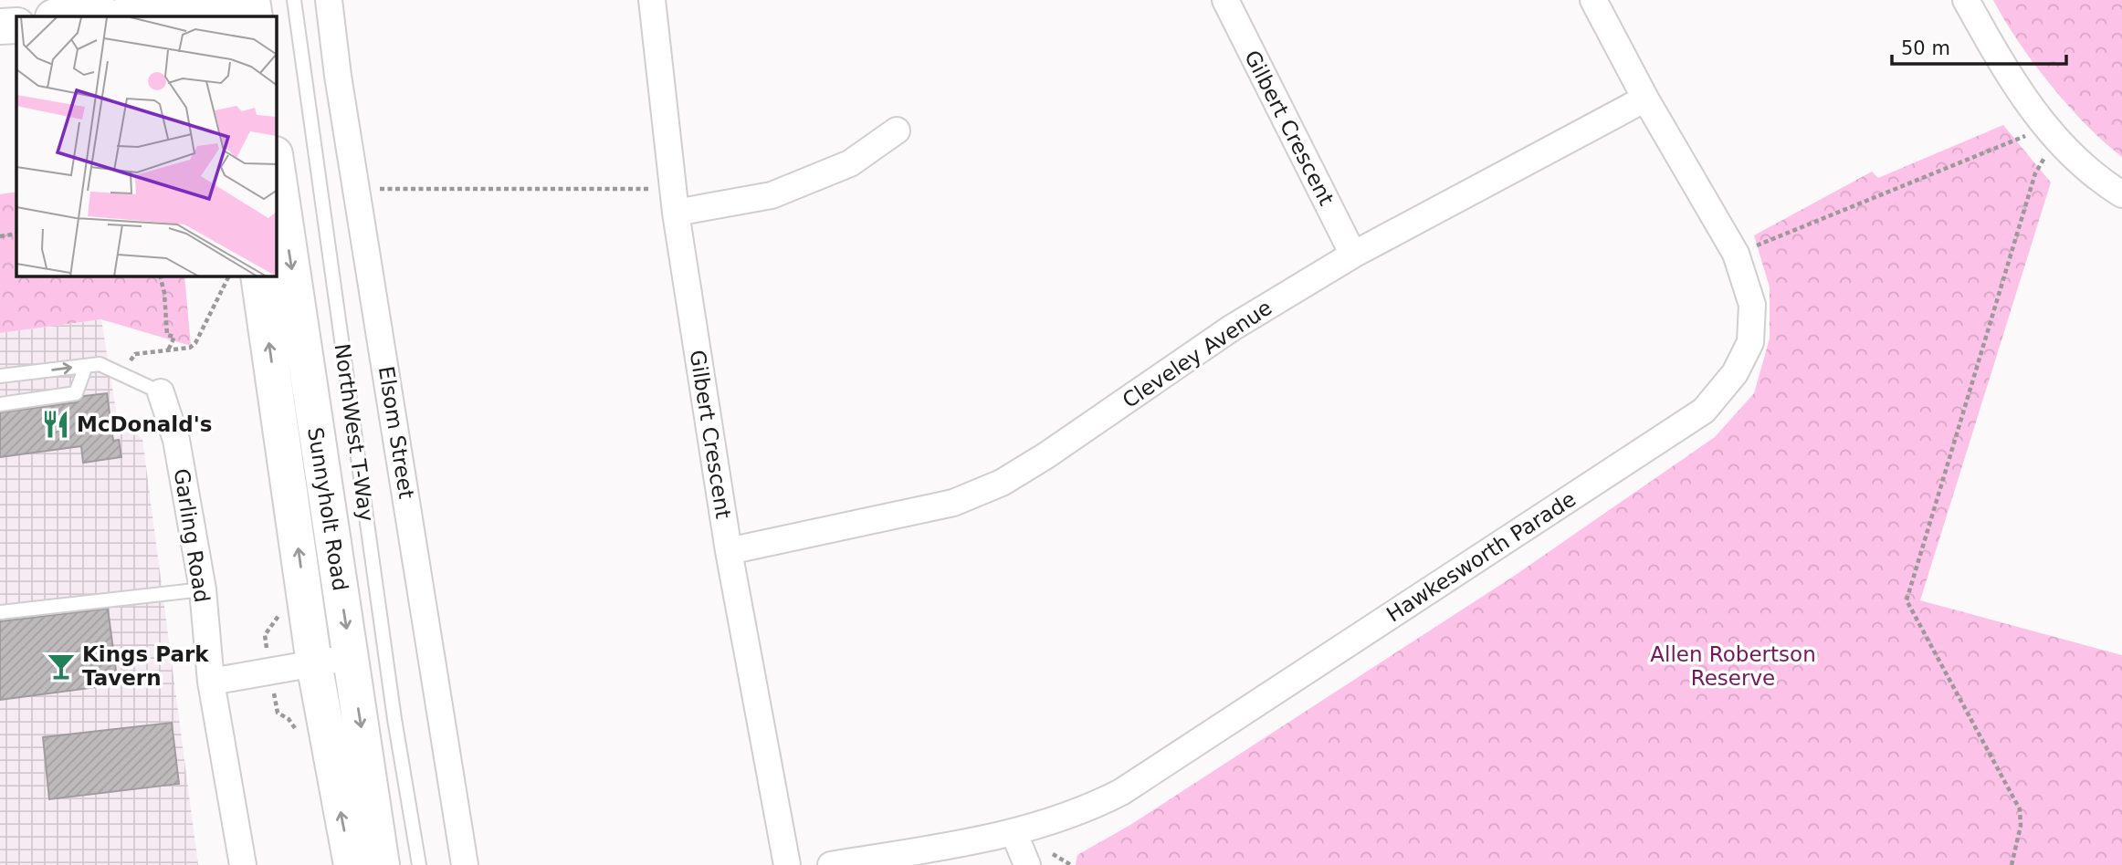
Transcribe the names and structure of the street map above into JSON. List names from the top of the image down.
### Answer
{
  "streets": {
    "main road": ["Sunnyholt Road"],
    "street": [
      "Gilbert Crescent",
      "Cleveley Avenue",
      "Elsom Street",
      "Garling Road",
      "Hawkesworth Parade"
    ],
    "lane": ["NorthWest T-Way"]
  },
  "crossings": [
    ["Gilbert Crescent", "Cleveley Avenue"],
    ["Cleveley Avenue", "Hawkesworth Parade"]
  ],
  "parks": ["Allen Robertson Reserve"],
  "places": {
    "restaurant": ["McDonald's"],
    "bar": ["Kings Park Tavern"]
  },
  "scale_bar": "50 m"
}
